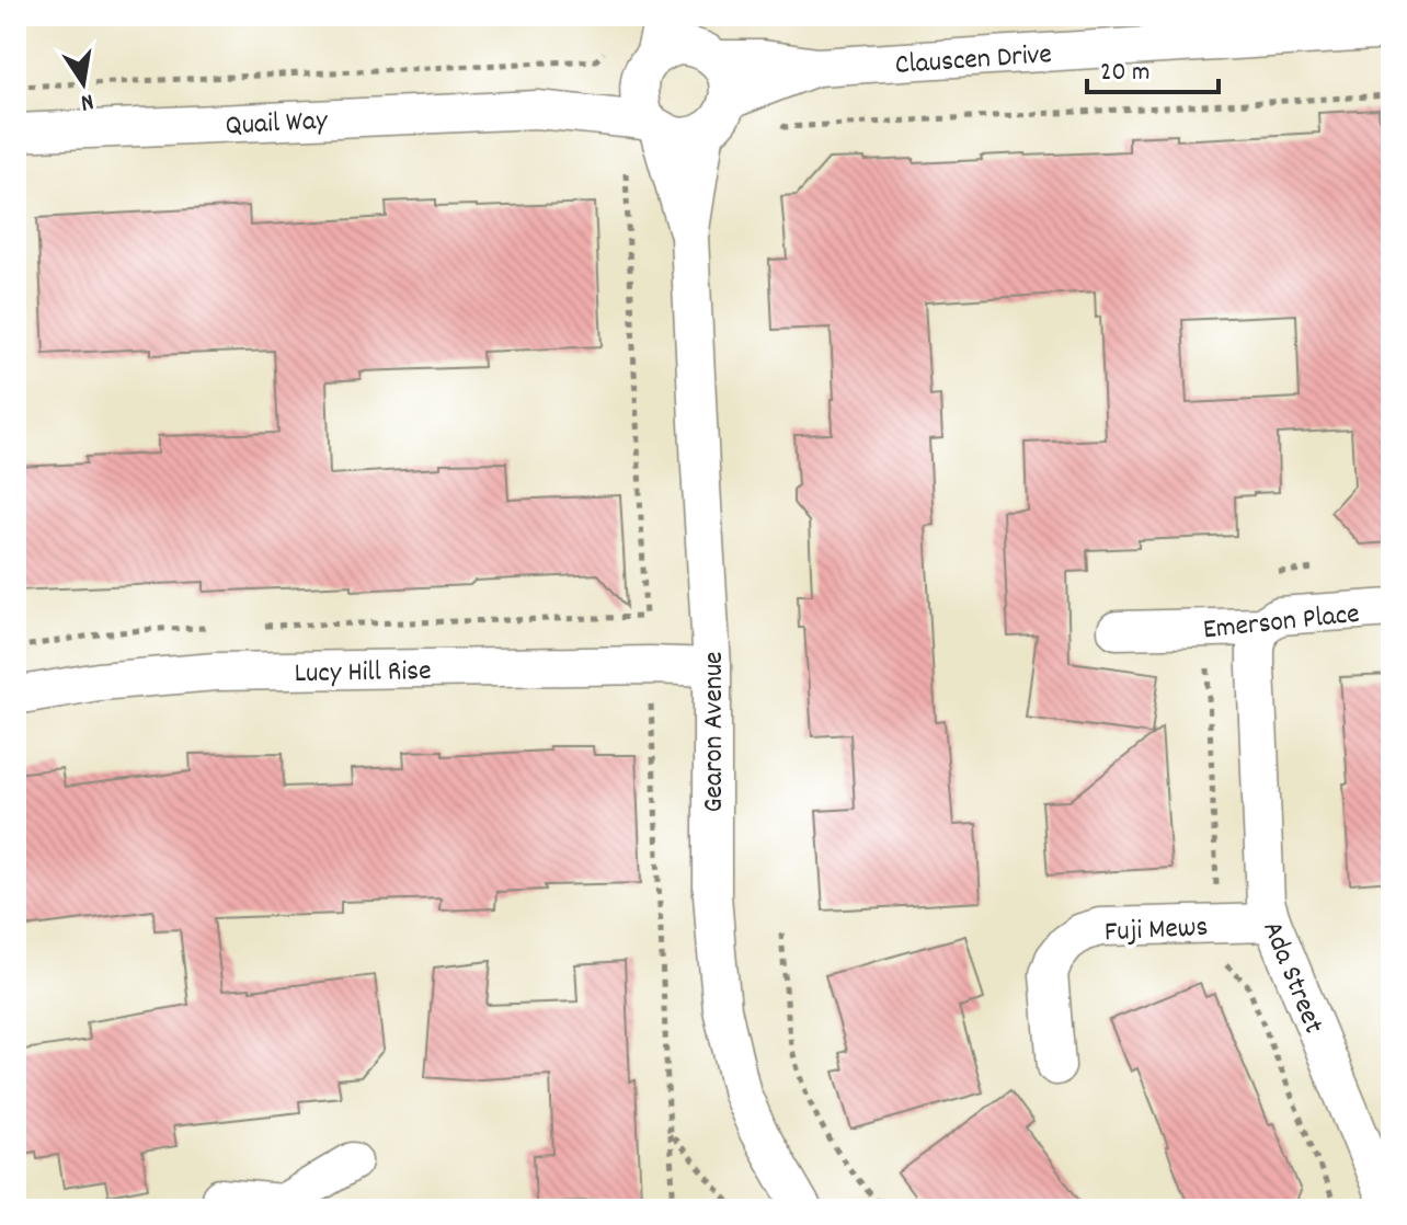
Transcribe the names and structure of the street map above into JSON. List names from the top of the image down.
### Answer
{
  "streets": {
    "street": [
      "Clauscen Drive",
      "Quail Way",
      "Emerson Place",
      "Lucy Hill Rise",
      "Gearon Avenue",
      "Fuji Mews",
      "Ada Street"
    ]
  },
  "crossings": [
    ["Clauscen Drive", "Quail Way"],
    ["Clauscen Drive", "Gearon Avenue"],
    ["Quail Way", "Gearon Avenue"],
    ["Emerson Place", "Ada Street"],
    ["Lucy Hill Rise", "Gearon Avenue"],
    ["Fuji Mews", "Ada Street"]
  ],
  "scale_bar": "20 m",
  "north": "bottom"
}
